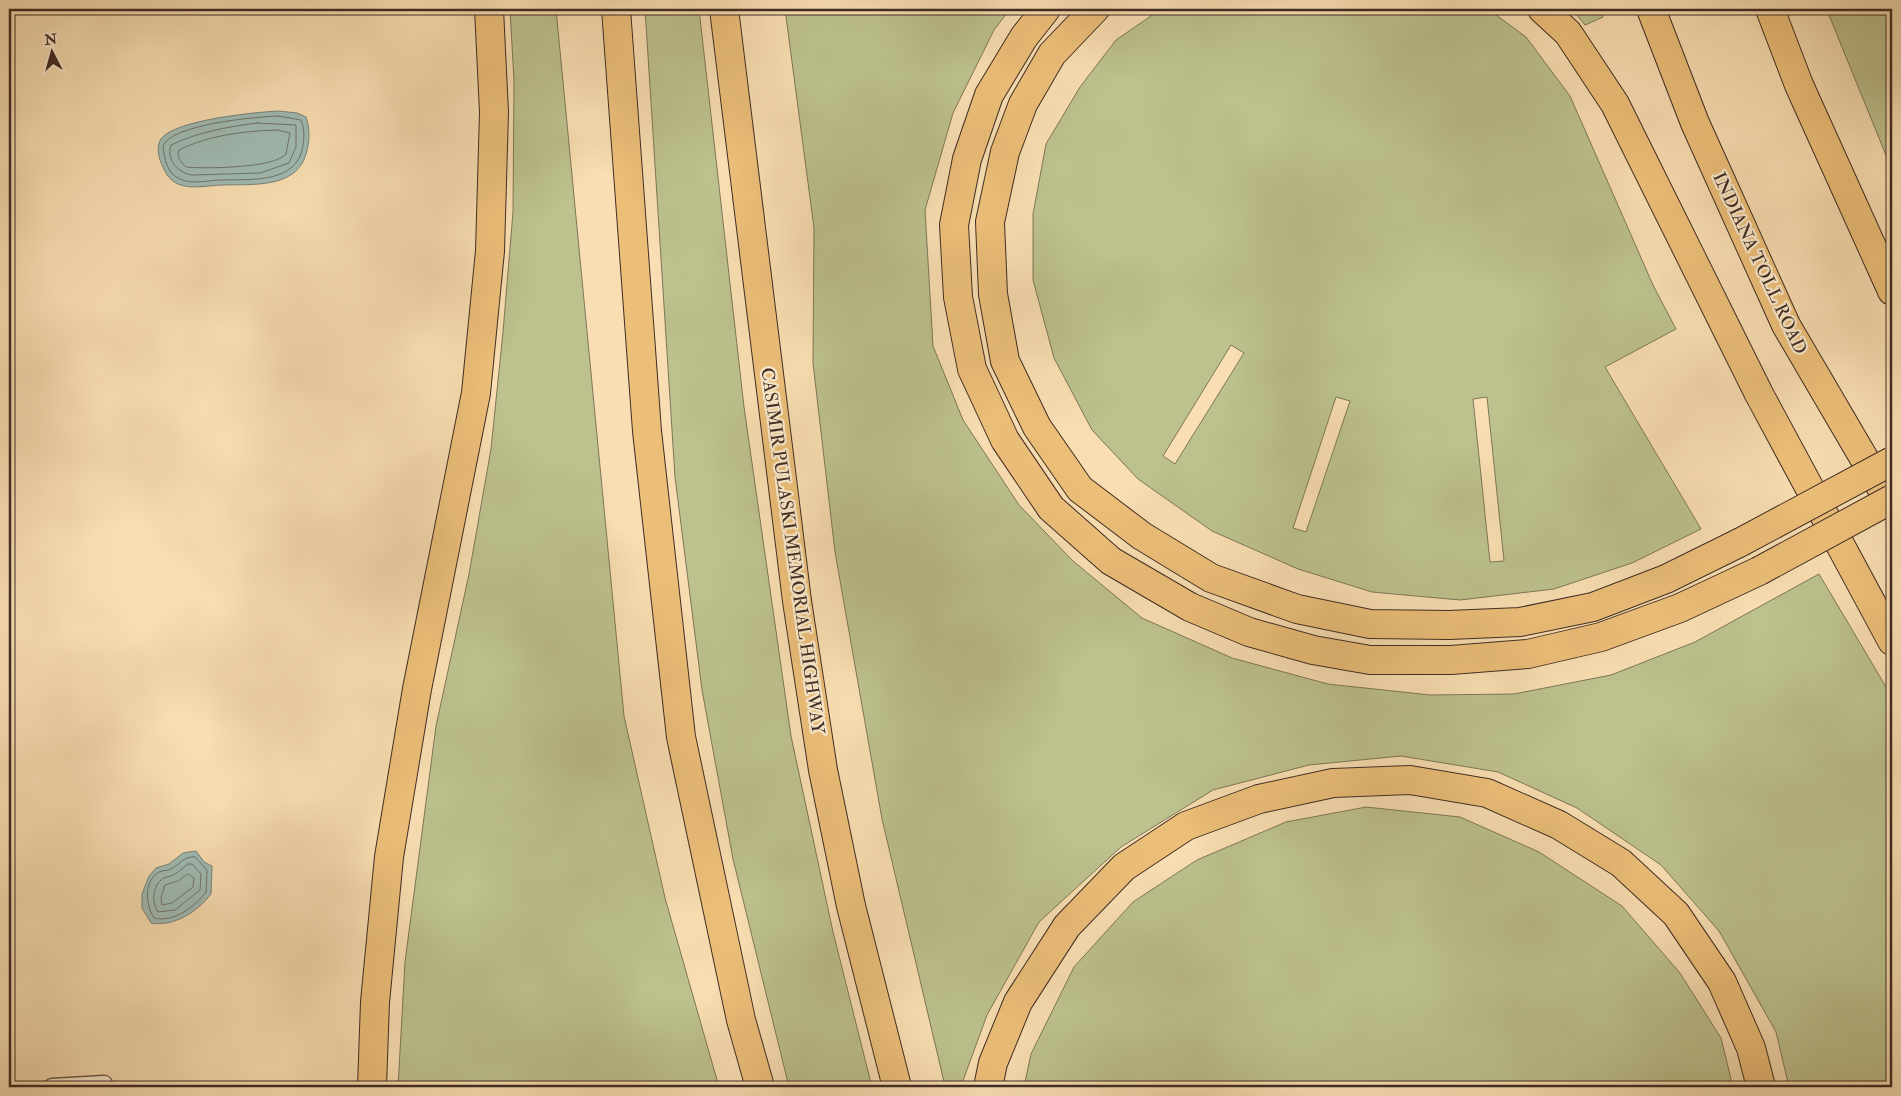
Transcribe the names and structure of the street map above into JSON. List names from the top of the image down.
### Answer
{
  "streets": {
    "highway": ["INDIANA TOLL ROAD", "CASIMIR PULASKI MEMORIAL HIGHWAY"]
  },
  "north": "top"
}
